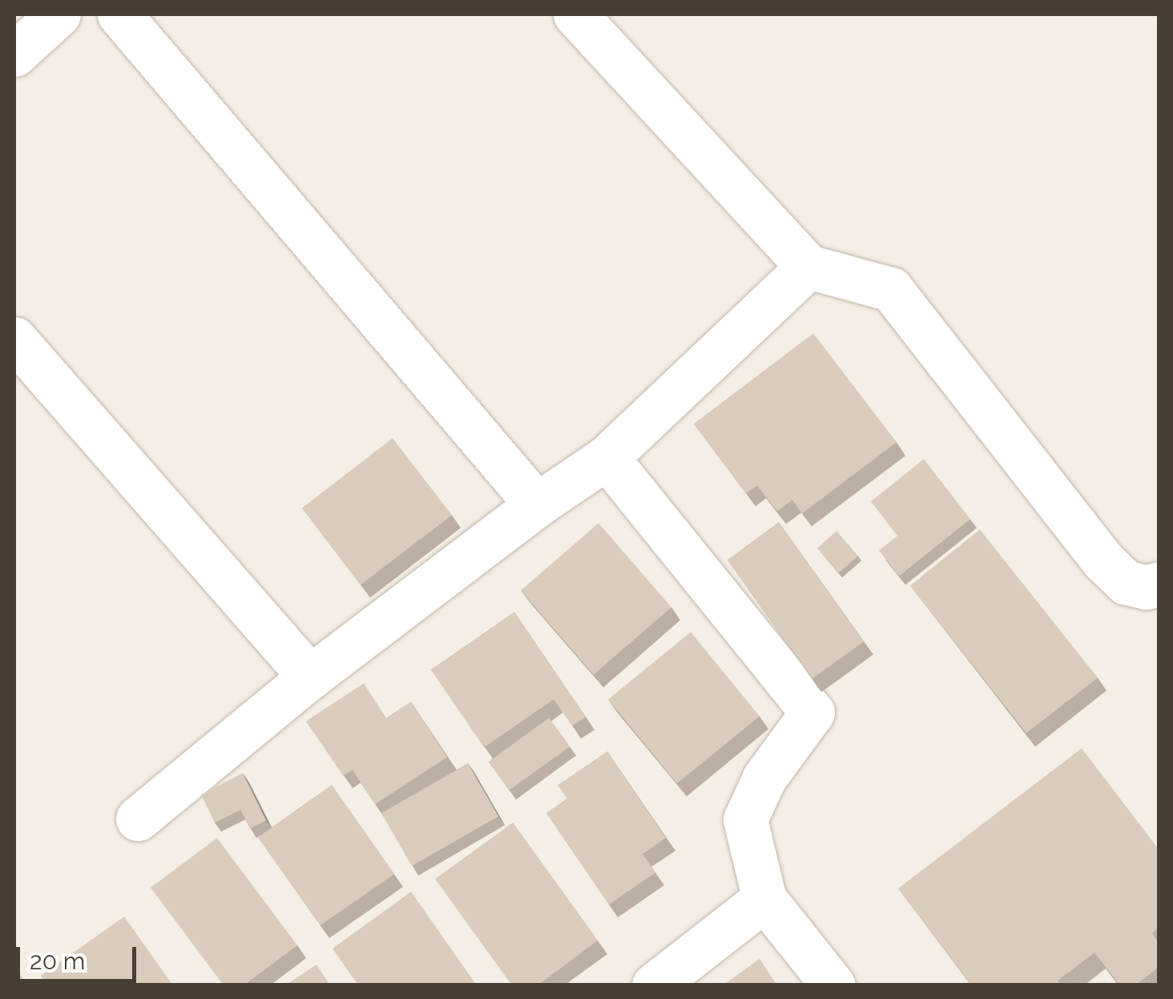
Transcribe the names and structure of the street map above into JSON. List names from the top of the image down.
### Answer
{
  "scale_bar": "20 m"
}
